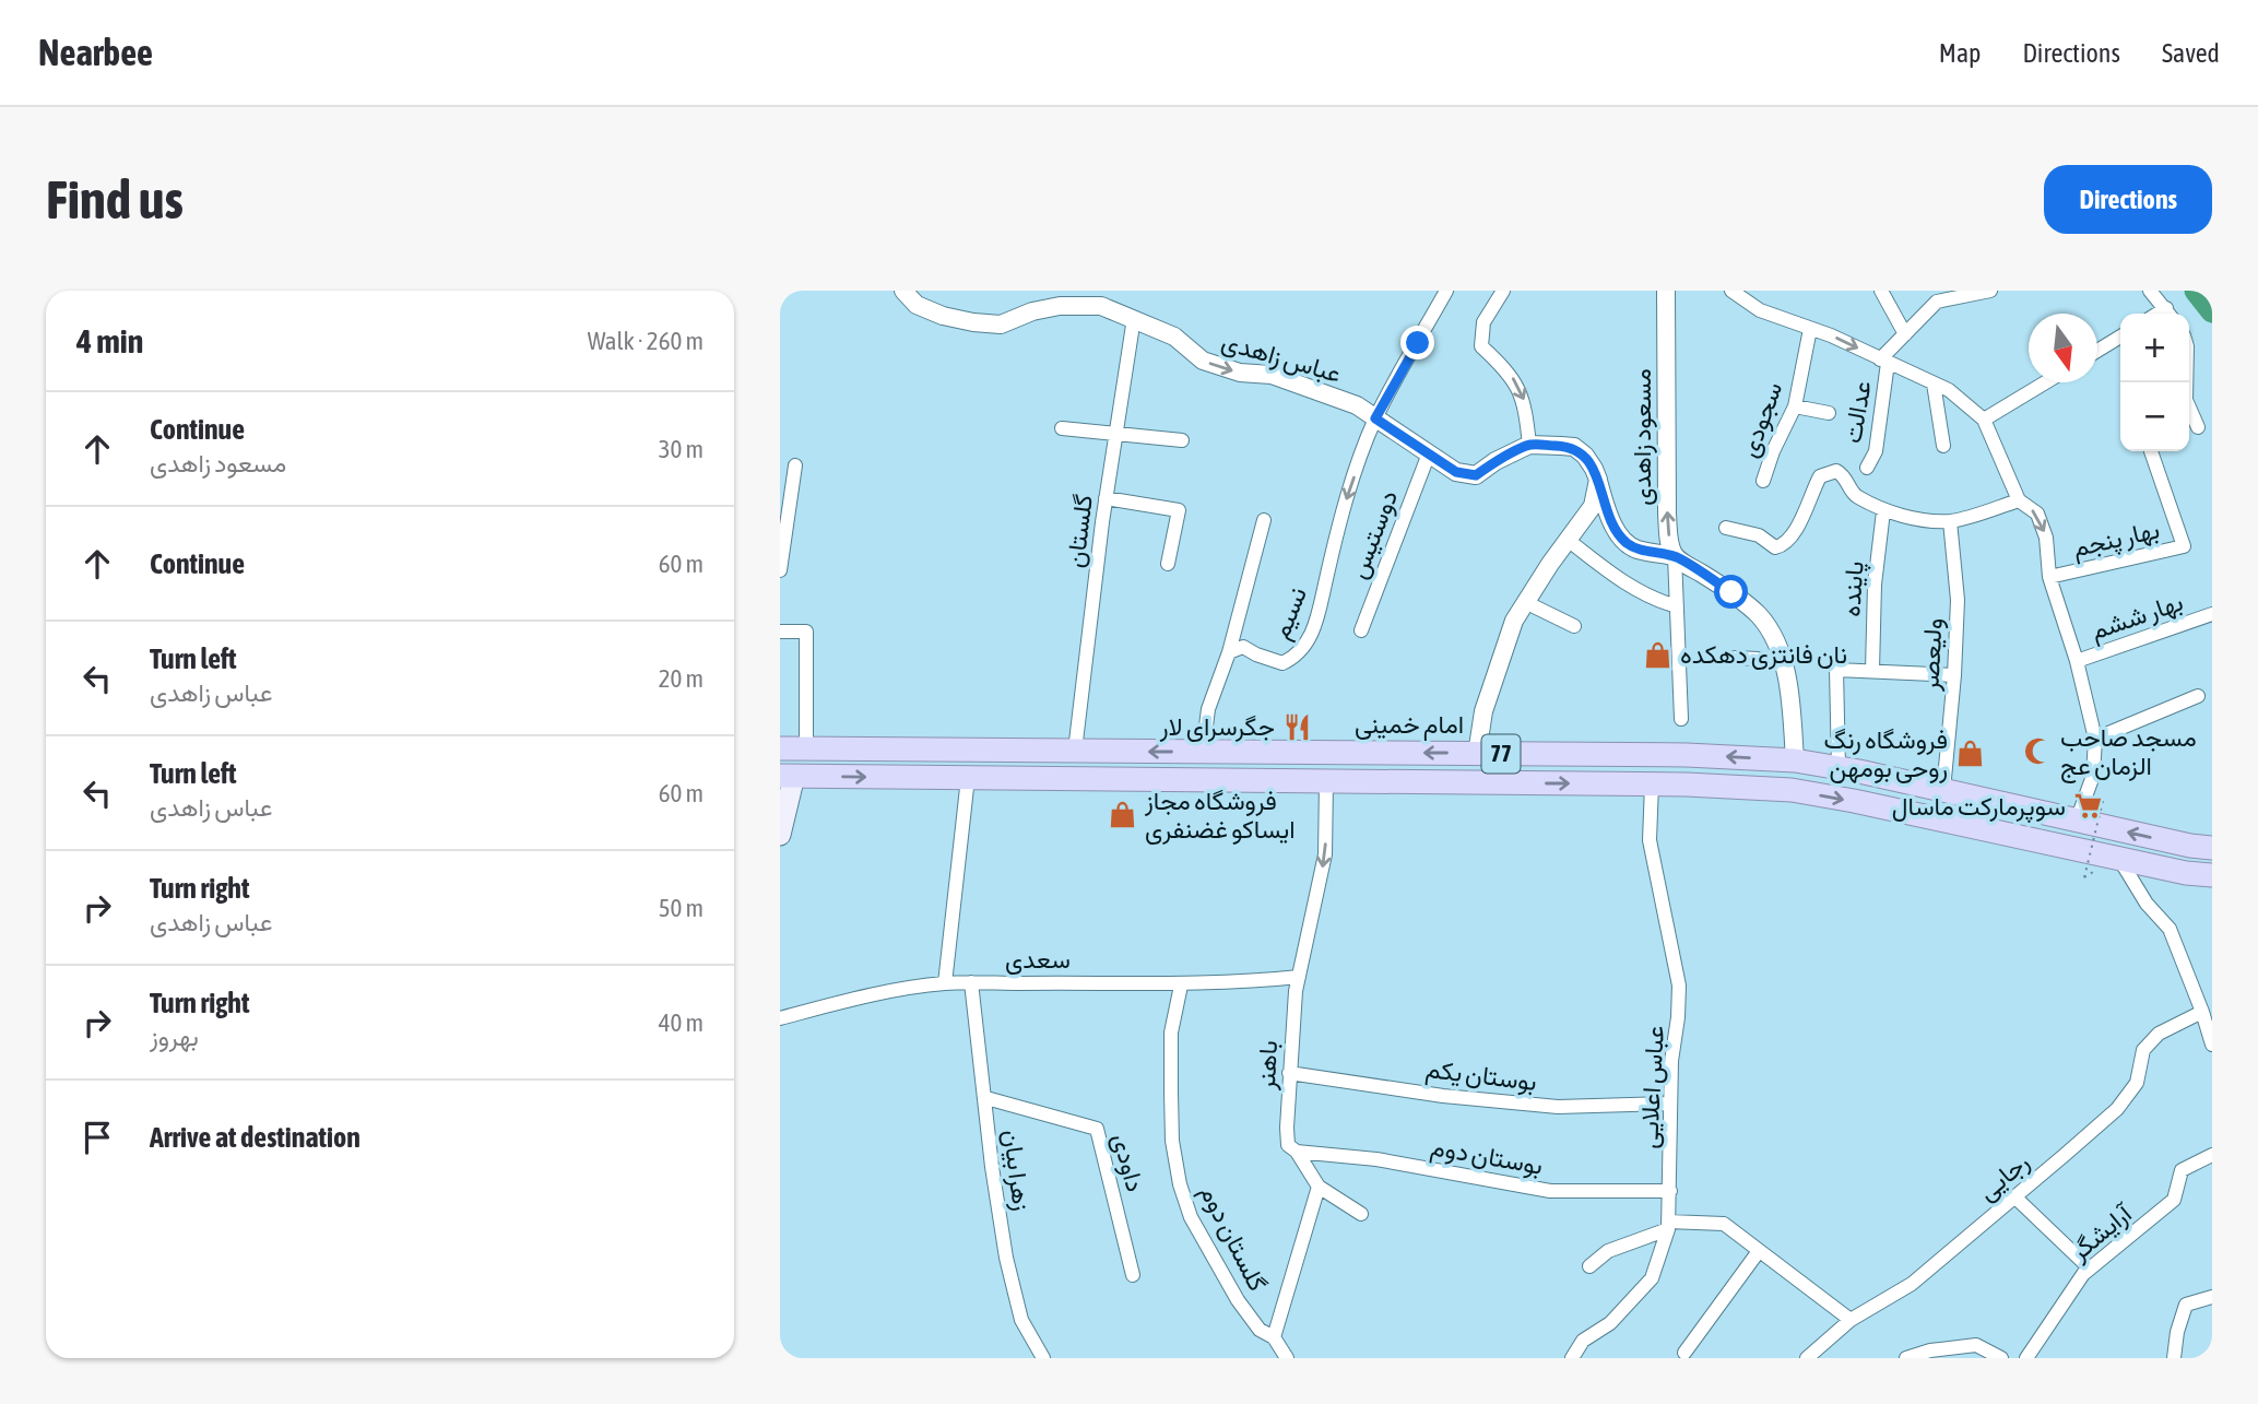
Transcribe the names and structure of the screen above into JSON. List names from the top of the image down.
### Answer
{
  "streets": {
    "highway": ["امام خمینی", "77"],
    "street": [
      "عباس زاهدی",
      "عدالت",
      "سجودی",
      "مسعود زاهدی",
      "گلستان",
      "دوستیس",
      "بهار پنجم",
      "پاینده",
      "نسیم",
      "بهار ششم",
      "ولیعصر",
      "سعدی",
      "باهنر",
      "بوستان یکم",
      "عباس اعلایی",
      "بوستان دوم",
      "داودی",
      "زهرا بیان",
      "رجایی",
      "آرایشگر",
      "گلستان دوم"
    ]
  },
  "crossings": [
    ["عباس زاهدی", "گلستان"],
    ["عباس زاهدی", "دوستیس"],
    ["عباس زاهدی", "نسیم"],
    ["گلستان", "امام خمینی"],
    ["ولیعصر", "امام خمینی"],
    ["77", "باهنر"],
    ["77", "عباس اعلایی"],
    ["سعدی", "باهنر"],
    ["سعدی", "زهرا بیان"],
    ["سعدی", "گلستان دوم"],
    ["باهنر", "بوستان یکم"],
    ["باهنر", "بوستان دوم"],
    ["بوستان یکم", "عباس اعلایی"],
    ["عباس اعلایی", "بوستان دوم"],
    ["داودی", "زهرا بیان"]
  ],
  "one_way": ["مسعود زاهدی", "باهنر"],
  "places": {
    "shop": ["نان فانتزی دهکده", "فروشگاه رنگ روحی بومهن", "فروشگاه مجاز ایساکو غضنفری"],
    "restaurant": ["جگرسرای لار"],
    "mosque": ["مسجد صاحب الزمان عج"],
    "supermarket": ["سوپرمارکت ماسال"]
  },
  "north": "bottom",
  "page": {
    "header": "Nearbee",
    "nav": ["Map", "Directions", "Saved"],
    "buttons": "Directions",
    "title": "Find us",
    "heading": ["4 min", "Walk · 260 m"],
    "map_buttons": ["+", "−"],
    "list": [
      ["Continue", "مسعود زاهدی", "30 m"],
      ["Continue", "60 m"],
      ["Turn left", "عباس زاهدی", "20 m"],
      ["Turn left", "عباس زاهدی", "60 m"],
      ["Turn right", "عباس زاهدی", "50 m"],
      ["Turn right", "بهروز", "40 m"],
      "Arrive at destination"
    ]
  }
}
